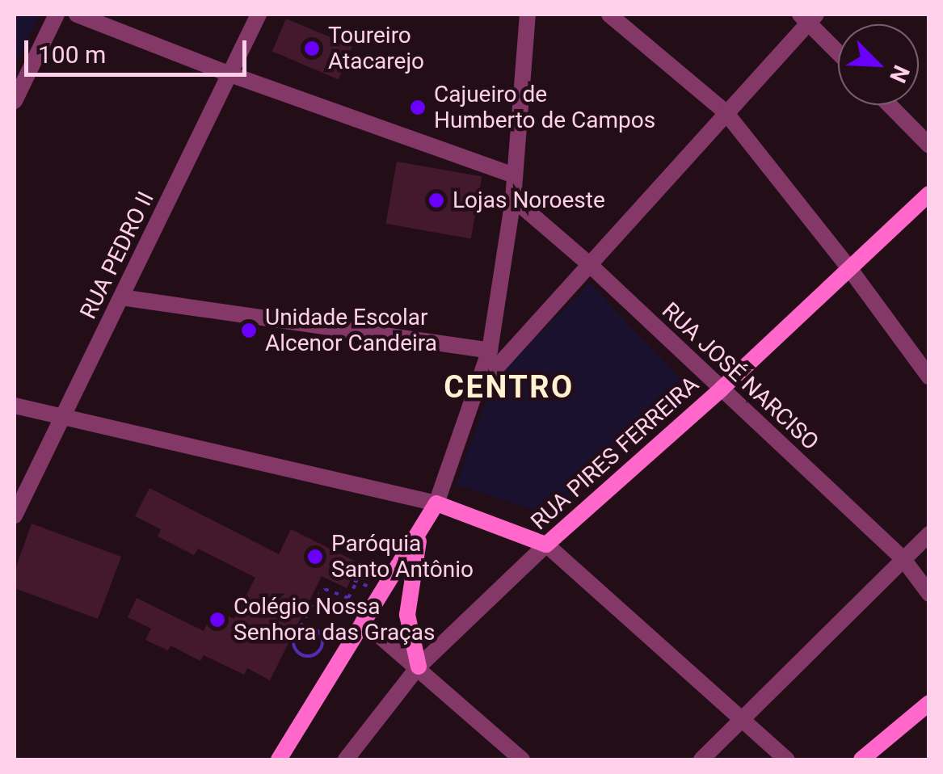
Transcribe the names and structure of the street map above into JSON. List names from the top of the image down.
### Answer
{
  "streets": {
    "main road": ["RUA PIRES FERREIRA"],
    "street": ["RUA PEDRO II", "RUA JOSÉ NARCISO"]
  },
  "crossings": [
    ["RUA JOSÉ NARCISO", "RUA PIRES FERREIRA"]
  ],
  "districts": ["CENTRO"],
  "places": [
    "Toureiro Atacarejo",
    "Cajueiro de Humberto de Campos",
    "Lojas Noroeste",
    "Unidade Escolar Alcenor Candeira",
    "Paróquia Santo Antônio",
    "Colégio Nossa Senhora das Graças"
  ],
  "scale_bar": "100 m",
  "north": "bottom right"
}
